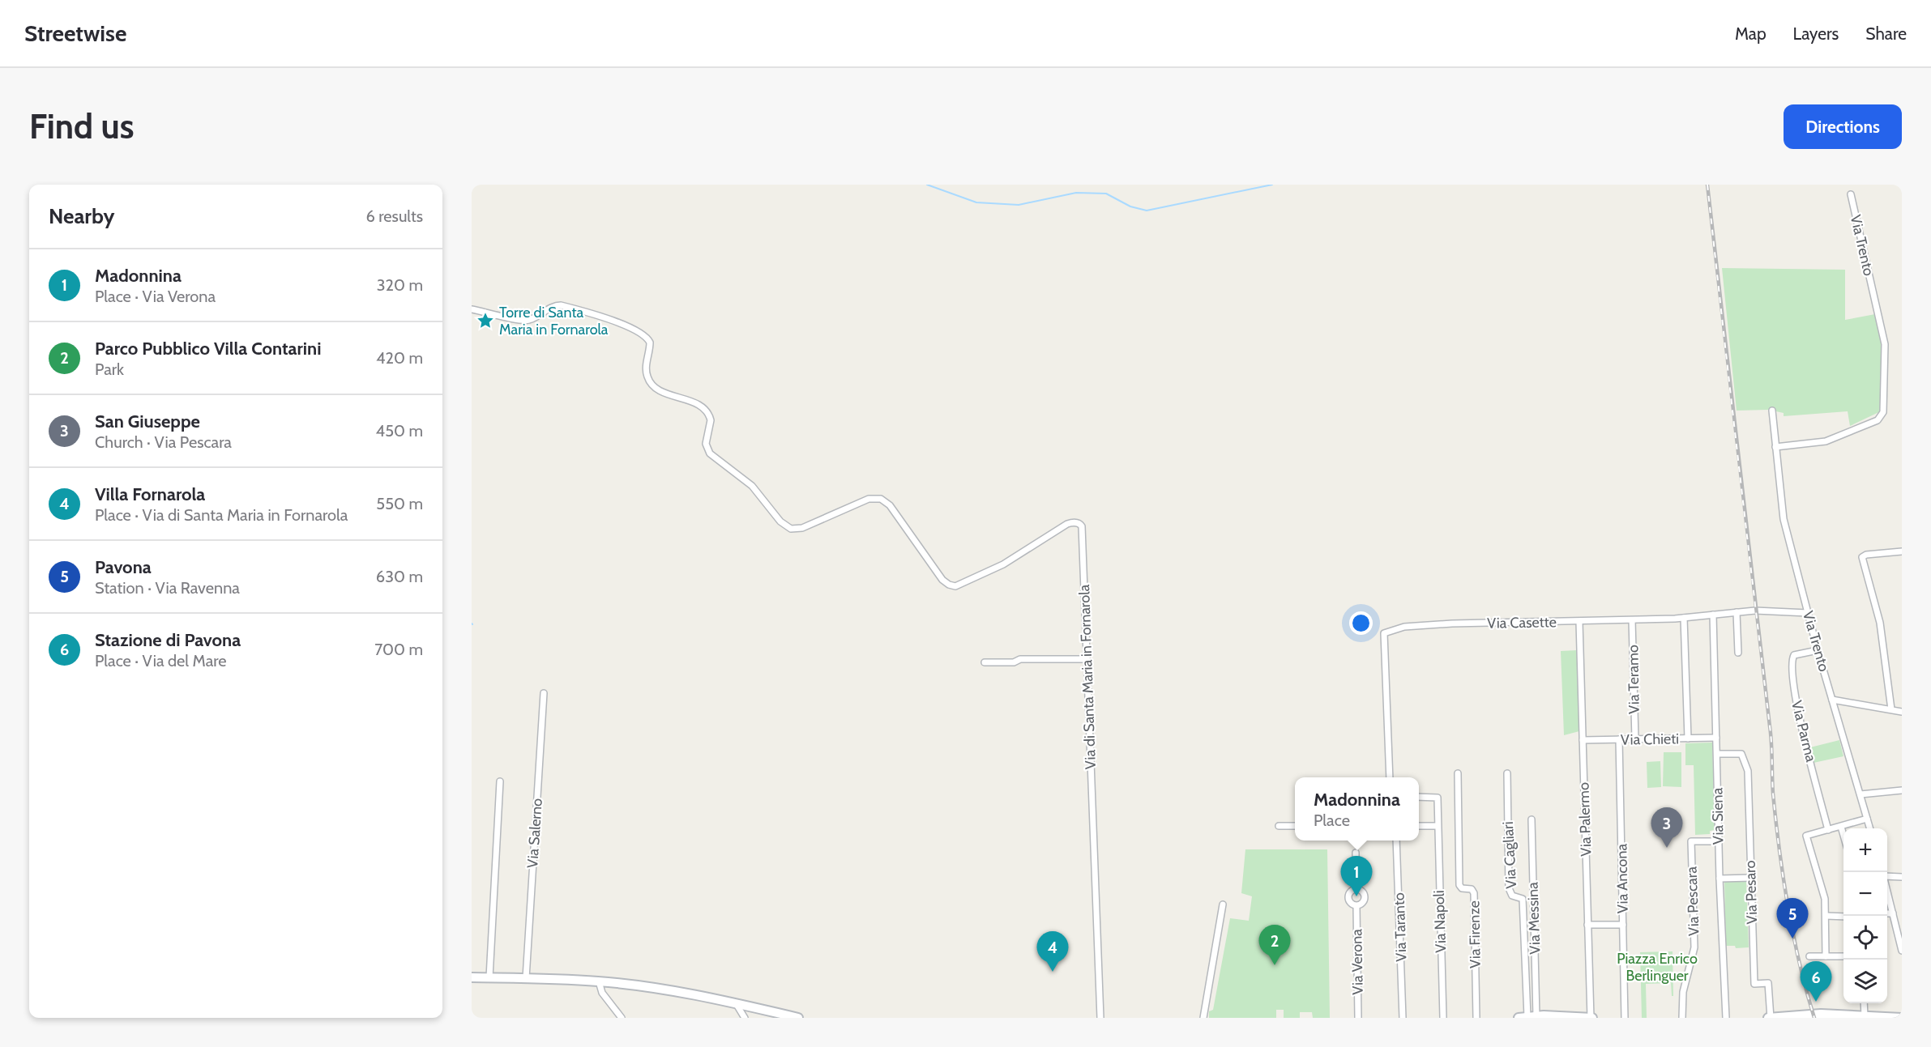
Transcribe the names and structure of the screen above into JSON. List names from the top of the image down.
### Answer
{
  "streets": {
    "street": [
      "Via Trento",
      "Via Casette",
      "Via di Santa Maria in Fornarola",
      "Via Teramo",
      "Via Parma",
      "Via Chieti",
      "Via Siena",
      "Via Palermo",
      "Via Salerno",
      "Via Cagliari",
      "Via Ancona",
      "Via Pesaro",
      "Via Pescara",
      "Via Messina",
      "Via Napoli",
      "Via Taranto",
      "Via Firenze",
      "Via Verona"
    ]
  },
  "crossings": [
    ["Via Trento", "Via Casette"],
    ["Via Trento", "Via Parma"],
    ["Via Casette", "Via Teramo"],
    ["Via Casette", "Via Siena"],
    ["Via Casette", "Via Palermo"],
    ["Via Teramo", "Via Chieti"],
    ["Via Chieti", "Via Siena"],
    ["Via Chieti", "Via Palermo"],
    ["Via Chieti", "Via Ancona"],
    ["Via Siena", "Via Pesaro"],
    ["Via Siena", "Via Pescara"],
    ["Via Cagliari", "Via Messina"]
  ],
  "parks": ["Piazza Enrico Berlinguer"],
  "places": {
    "place": ["Torre di Santa Maria in Fornarola"]
  },
  "page": {
    "header": "Streetwise",
    "nav": ["Map", "Layers", "Share"],
    "buttons": "Directions",
    "title": "Find us",
    "heading": ["Nearby", "6 results"],
    "list": [
      {
        "mark": "1",
        "name": "Madonnina",
        "note": "Place · Via Verona",
        "value": "320 m"
      },
      {
        "mark": "2",
        "name": "Parco Pubblico Villa Contarini",
        "note": "Park",
        "value": "420 m"
      },
      {
        "mark": "3",
        "name": "San Giuseppe",
        "note": "Church · Via Pescara",
        "value": "450 m"
      },
      {
        "mark": "4",
        "name": "Villa Fornarola",
        "note": "Place · Via di Santa Maria in Fornarola",
        "value": "550 m"
      },
      {
        "mark": "5",
        "name": "Pavona",
        "note": "Station · Via Ravenna",
        "value": "630 m"
      },
      {
        "mark": "6",
        "name": "Stazione di Pavona",
        "note": "Place · Via del Mare",
        "value": "700 m"
      }
    ],
    "popup": ["Madonnina", "Place"],
    "pins": [
      "3",
      "1",
      "5",
      "2",
      "4",
      "6"
    ],
    "map_buttons": ["+", "−"]
  }
}
